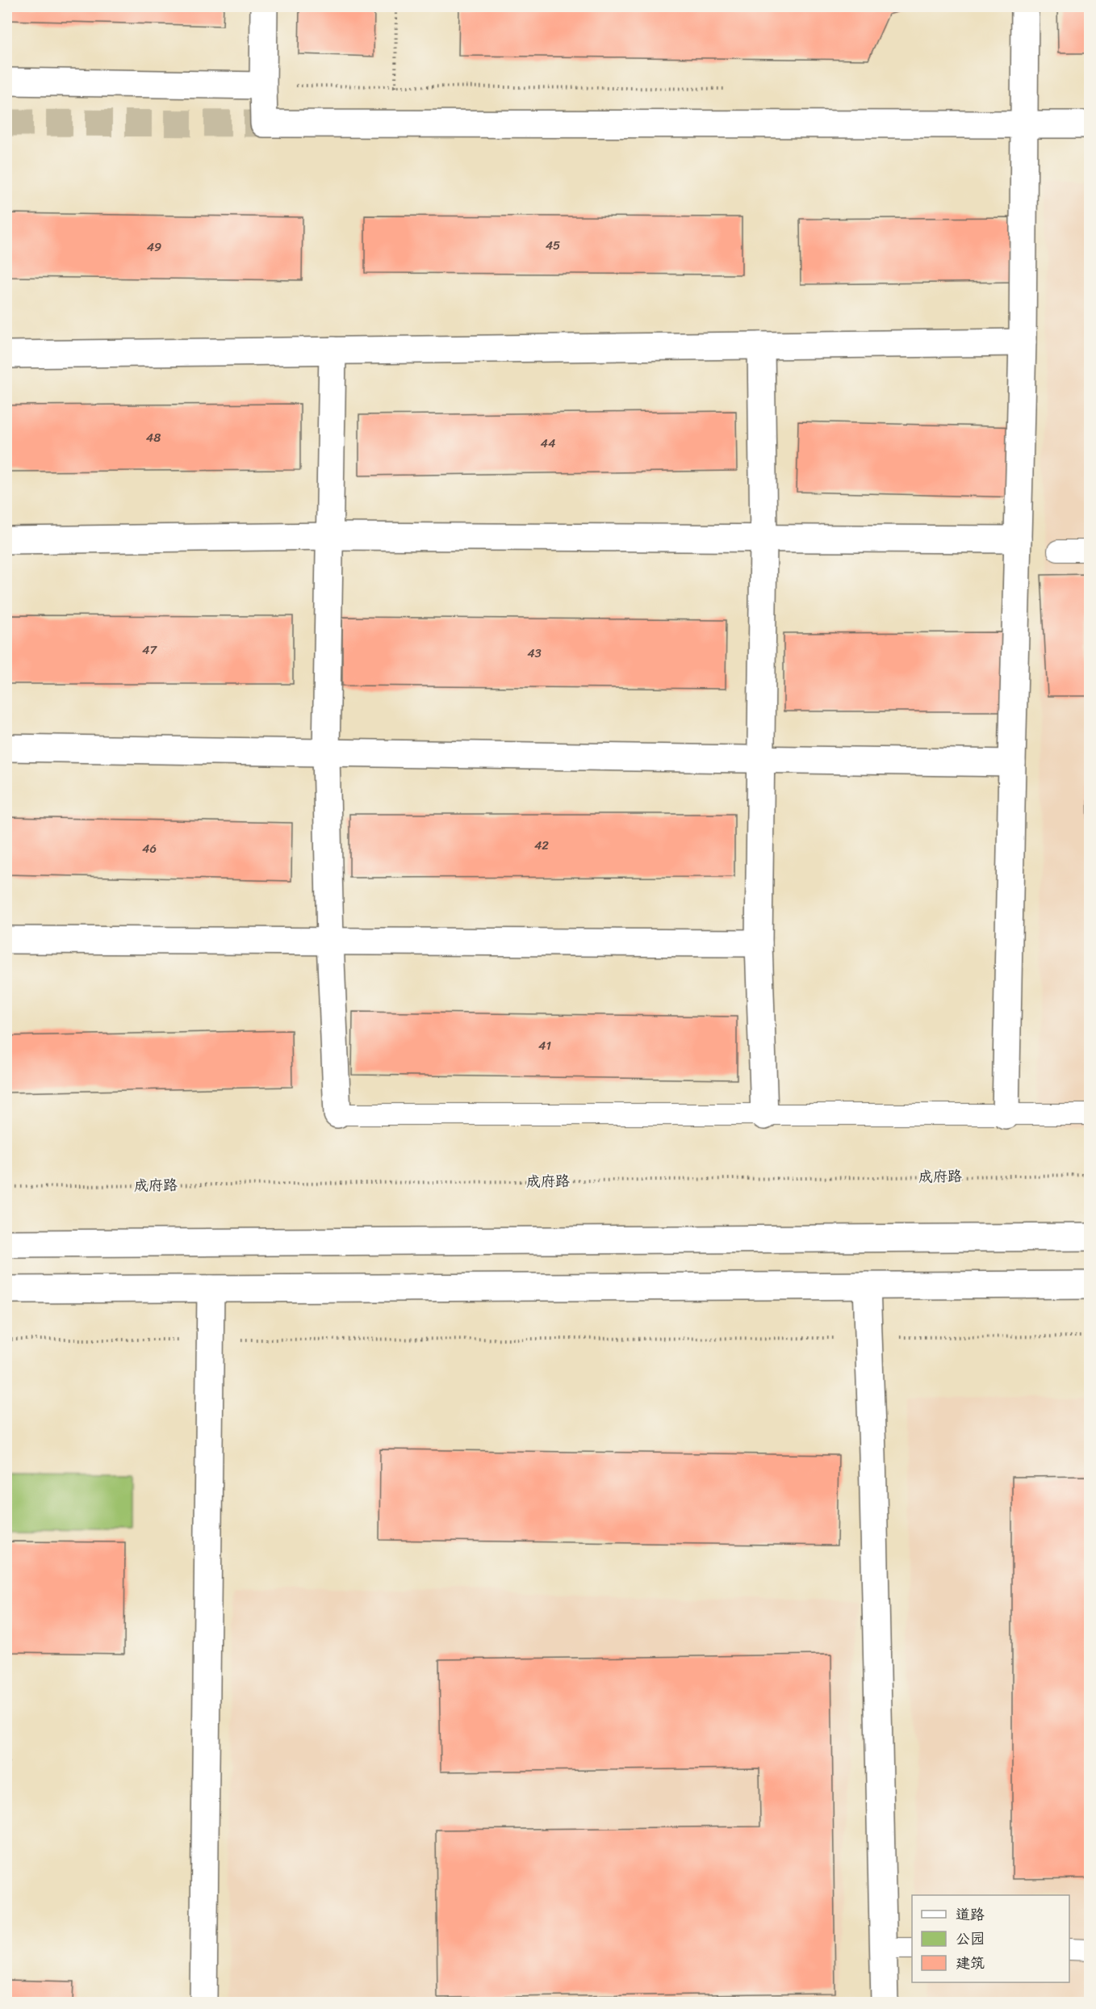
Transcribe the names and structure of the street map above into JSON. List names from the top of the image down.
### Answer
{
  "streets": {
    "path": ["成府路"]
  },
  "house_numbers": [
    "45",
    "49",
    "48",
    "44",
    "47",
    "43",
    "42",
    "46",
    "41"
  ],
  "legend": ["道路", "公园", "建筑"]
}
